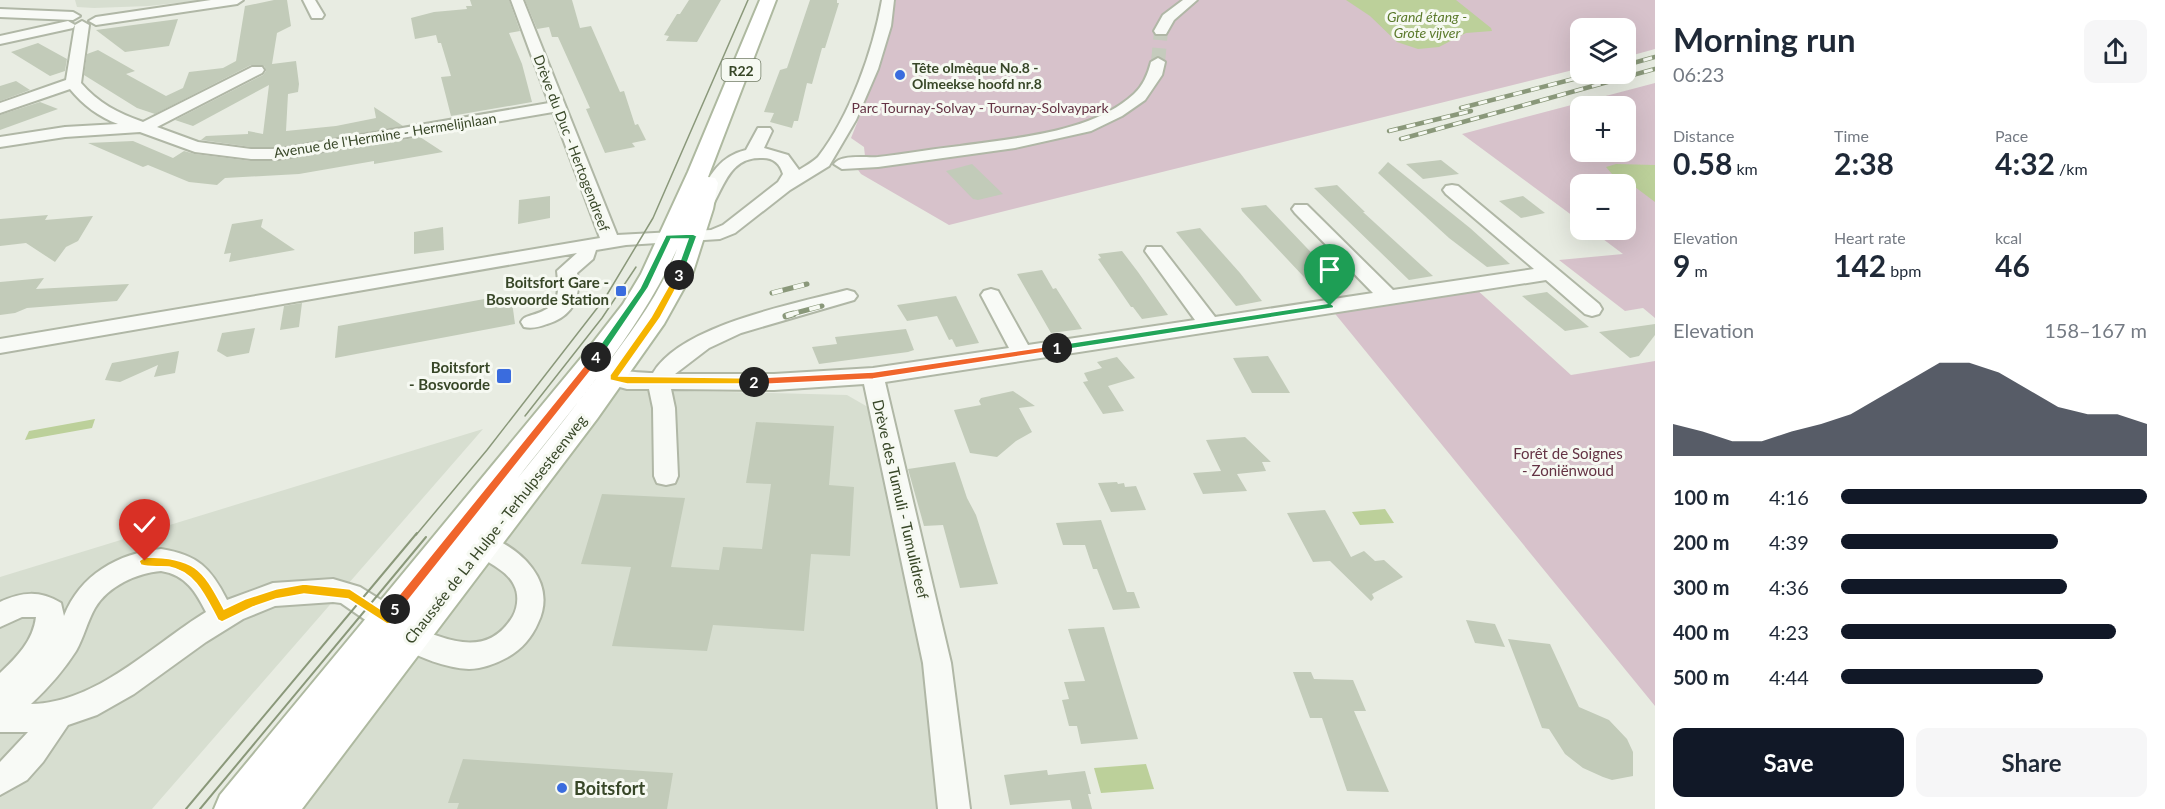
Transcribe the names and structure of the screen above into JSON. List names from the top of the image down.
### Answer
{
  "streets": {
    "main road": ["R22", "Chaussée de La Hulpe - Terhulpsesteenweg"],
    "street": ["Avenue de l'Hermine - Hermelijnlaan", "Drève du Duc - Hertogendreef", "Drève des Tumuli - Tumulidreef"]
  },
  "crossings": [
    ["R22", "Chaussée de La Hulpe - Terhulpsesteenweg"],
    ["Avenue de l'Hermine - Hermelijnlaan", "Drève du Duc - Hertogendreef"],
    ["Drève du Duc - Hertogendreef", "Chaussée de La Hulpe - Terhulpsesteenweg"]
  ],
  "water": ["Grand étang - Grote vijver"],
  "parks": ["Parc Tournay-Solvay - Tournay-Solvaypark", "Forêt de Soignes - Zoniënwoud"],
  "places": {
    "other": ["Tête olmèque No.8 - Olmeekse hoofd nr.8", "Boitsfort"],
    "transit": ["Boitsfort Gare - Bosvoorde Station", "Boitsfort - Bosvoorde"]
  },
  "page": {
    "heading": ["Morning run", "06:23"],
    "map_buttons": ["+", "−"],
    "stats": [
      ["Distance", "0.58 km"],
      ["Time", "2:38"],
      ["Pace", "4:32 /km"],
      ["Elevation", "9 m"],
      ["Heart rate", "142 bpm"],
      ["kcal", "46"]
    ],
    "pins": [
      "3",
      "1",
      "4",
      "2",
      "5"
    ],
    "chart": ["Elevation", "158–167 m"],
    "list": [
      {
        "name": "100 m",
        "note": "4:16"
      },
      {
        "name": "200 m",
        "note": "4:39"
      },
      {
        "name": "300 m",
        "note": "4:36"
      },
      {
        "name": "400 m",
        "note": "4:23"
      },
      {
        "name": "500 m",
        "note": "4:44"
      }
    ],
    "buttons": ["Save", "Share"]
  }
}
